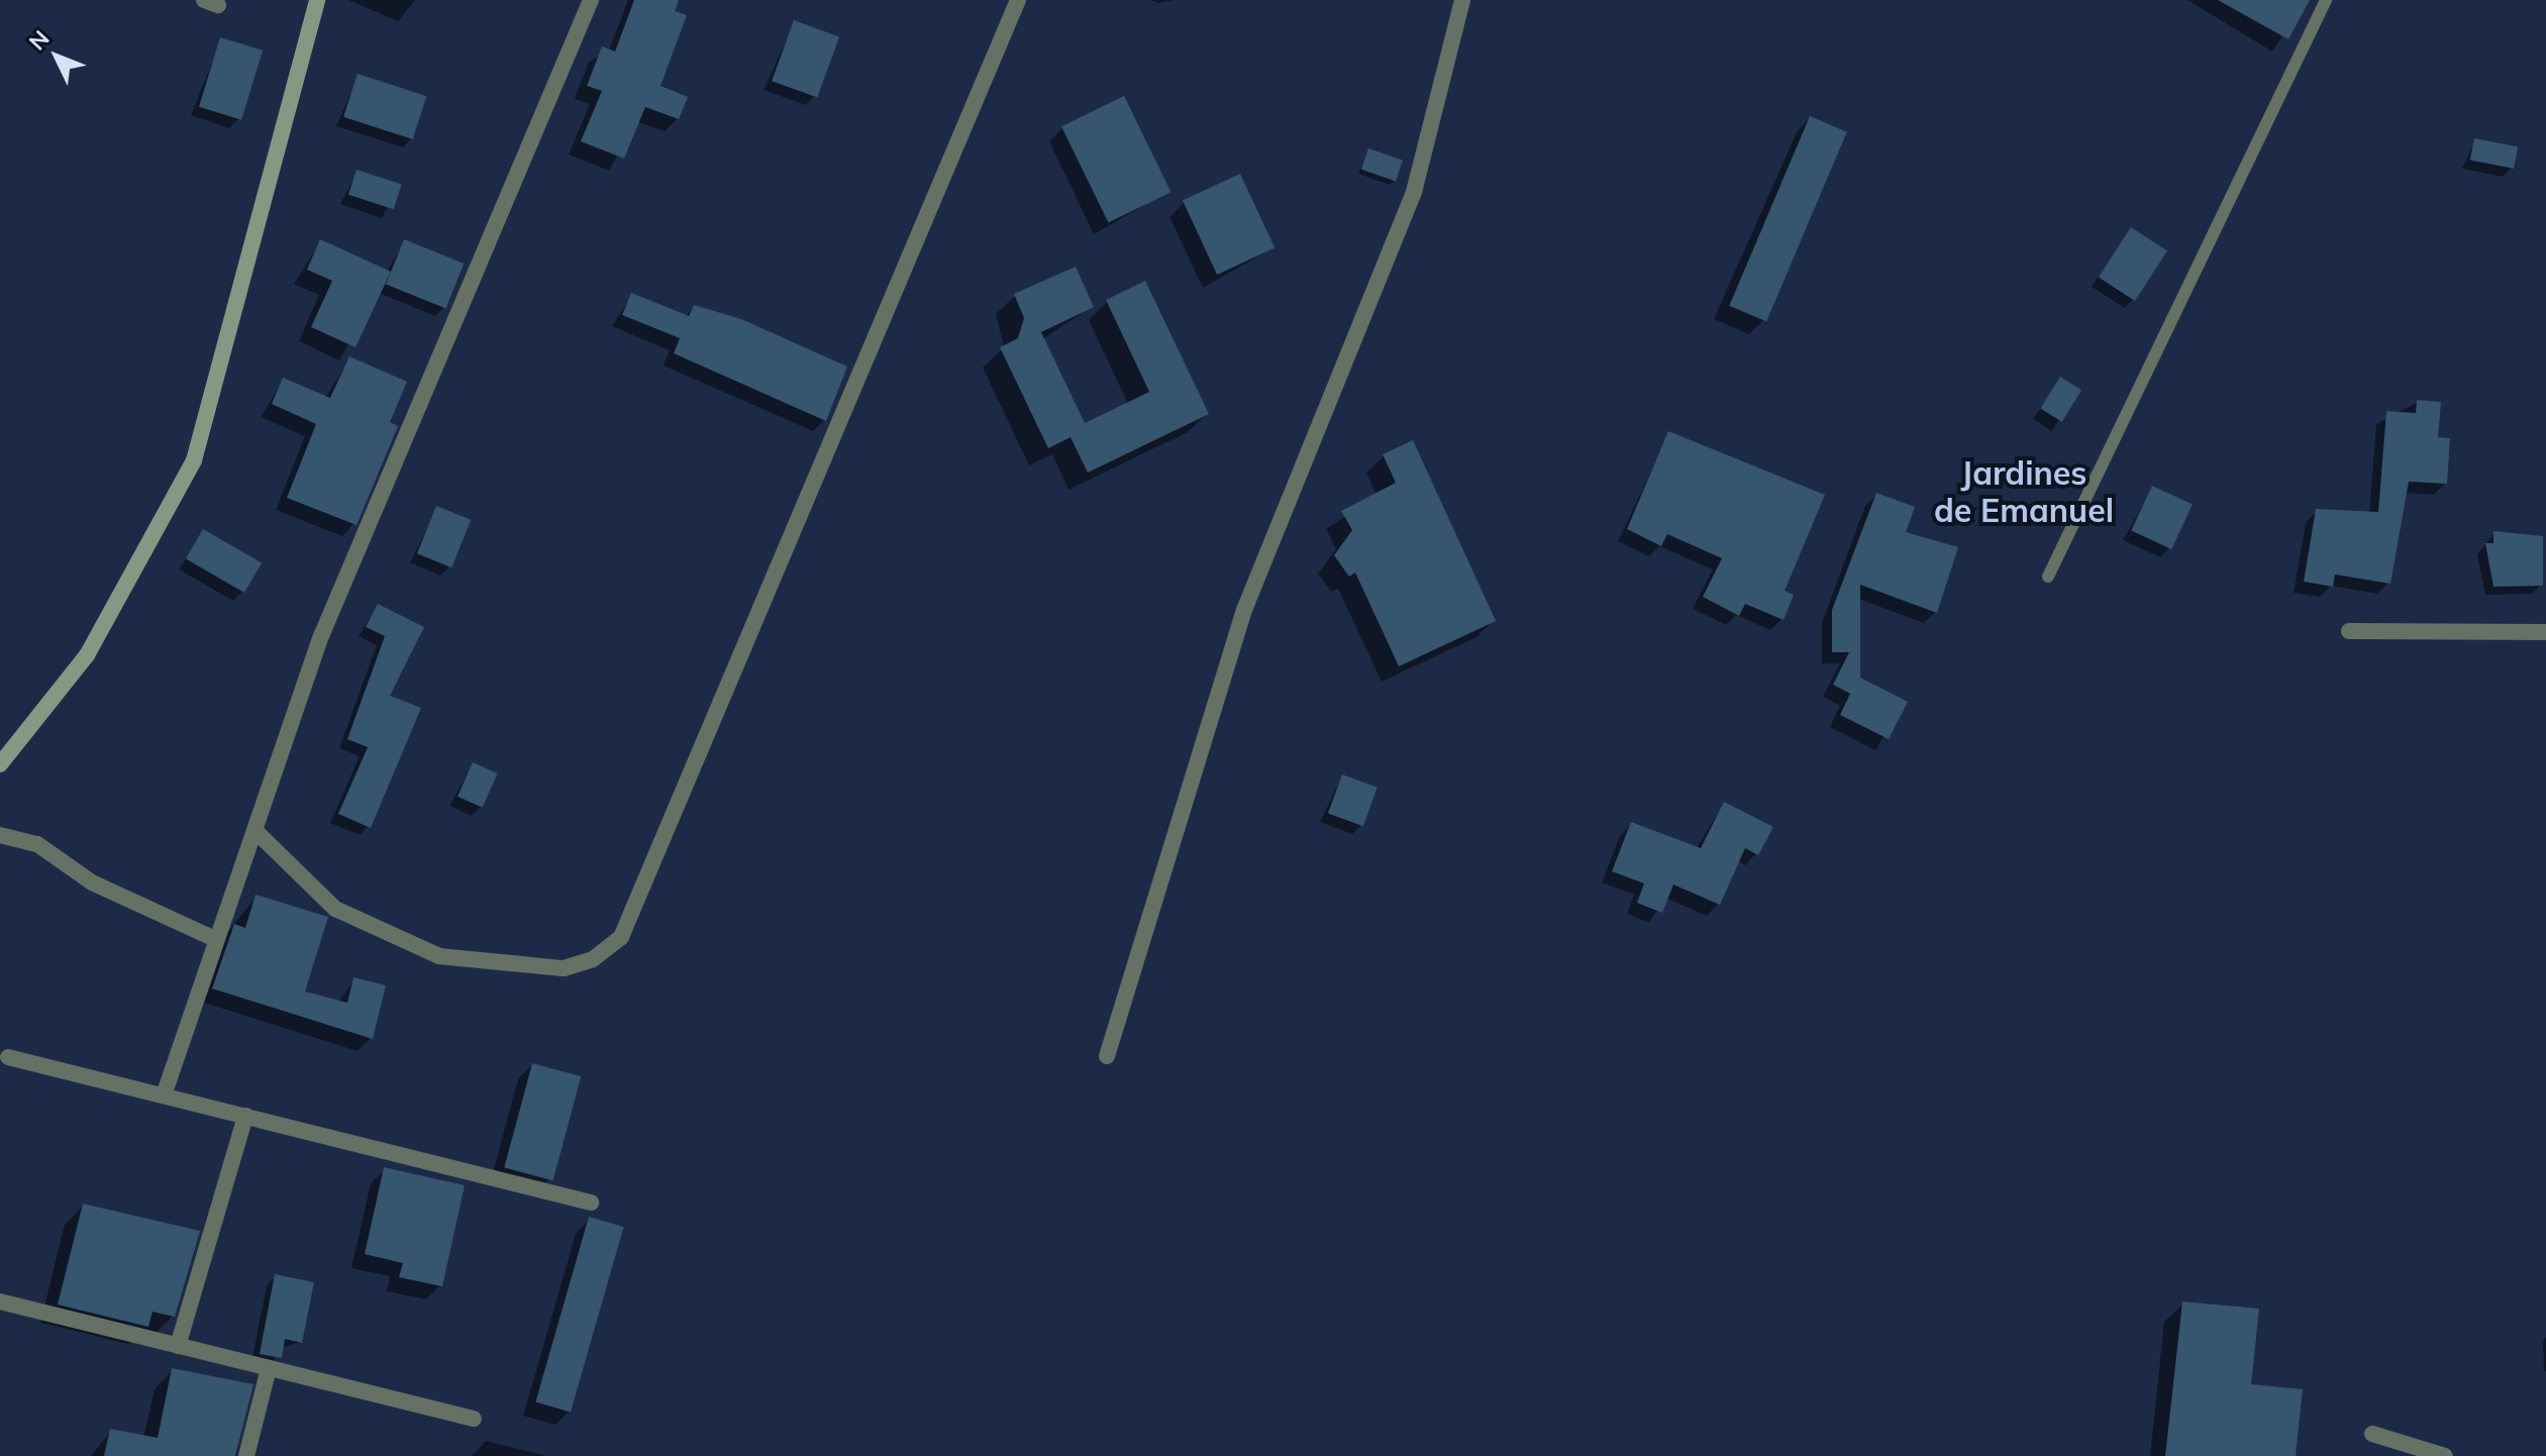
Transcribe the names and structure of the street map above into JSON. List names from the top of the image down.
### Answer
{
  "districts": ["Jardines de Emanuel"],
  "north": "top left"
}
